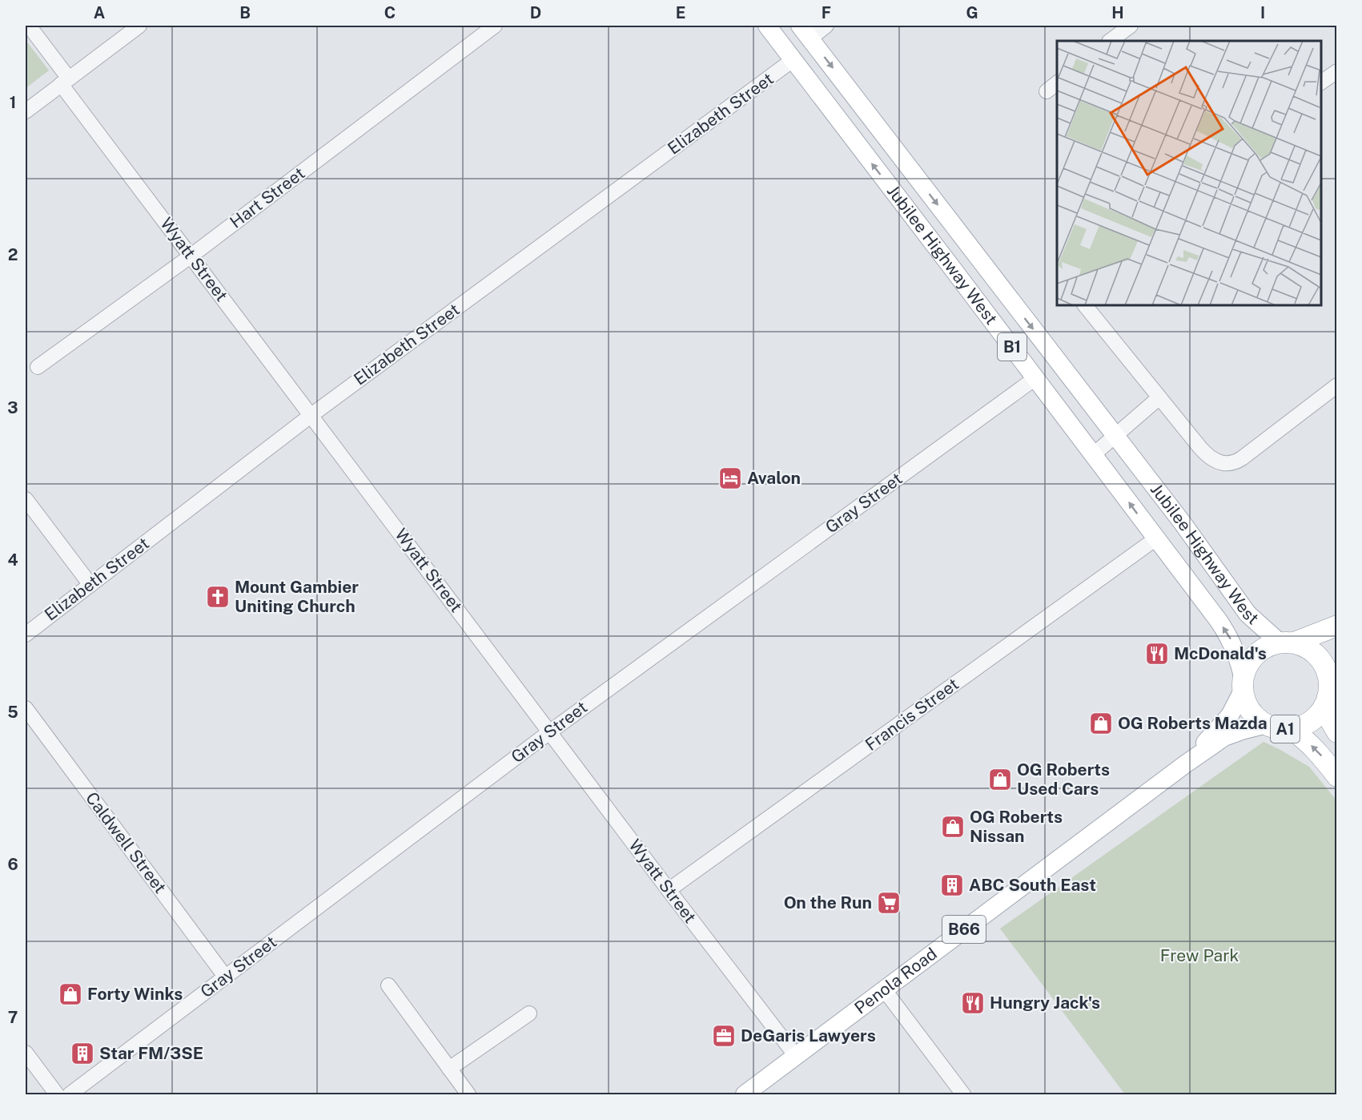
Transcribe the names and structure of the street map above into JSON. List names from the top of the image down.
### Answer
{
  "streets": {
    "highway": ["A1"],
    "main road": [
      "Jubilee Highway West",
      "B1",
      "B66",
      "Penola Road"
    ],
    "street": [
      "Elizabeth Street",
      "Hart Street",
      "Wyatt Street",
      "Gray Street",
      "Francis Street",
      "Caldwell Street"
    ]
  },
  "crossings": [
    ["Elizabeth Street", "Jubilee Highway West"],
    ["Elizabeth Street", "Wyatt Street"],
    ["Hart Street", "Wyatt Street"],
    ["Jubilee Highway West", "Gray Street"],
    ["Jubilee Highway West", "Francis Street"],
    ["Jubilee Highway West", "A1"],
    ["Jubilee Highway West", "Penola Road"],
    ["Wyatt Street", "Gray Street"],
    ["Wyatt Street", "Francis Street"],
    ["Wyatt Street", "Penola Road"],
    ["Gray Street", "Caldwell Street"],
    ["A1", "Penola Road"]
  ],
  "parks": ["Frew Park"],
  "places": {
    "hotel": ["Avalon"],
    "church": ["Mount Gambier Uniting Church"],
    "restaurant": ["McDonald's", "Hungry Jack's"],
    "shop": [
      "OG Roberts Mazda",
      "OG Roberts Used Cars",
      "OG Roberts Nissan",
      "Forty Winks"
    ],
    "building": ["ABC South East", "Star FM/3SE"],
    "supermarket": ["On the Run"],
    "office": ["DeGaris Lawyers"]
  },
  "grid": {
    "columns": [
      "A",
      "B",
      "C",
      "D",
      "E",
      "F",
      "G",
      "H",
      "I"
    ],
    "rows": [
      "1",
      "2",
      "3",
      "4",
      "5",
      "6",
      "7"
    ]
  }
}
